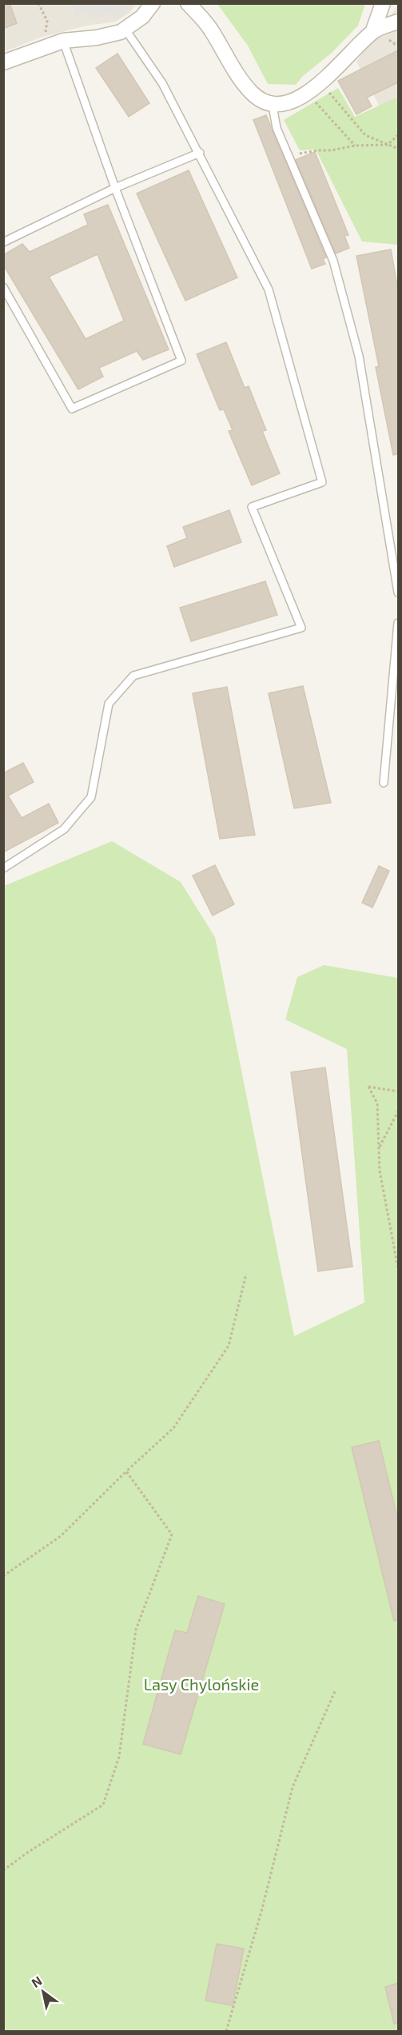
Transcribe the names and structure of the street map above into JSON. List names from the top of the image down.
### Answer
{
  "parks": ["Lasy Chylońskie"],
  "north": "top left"
}
